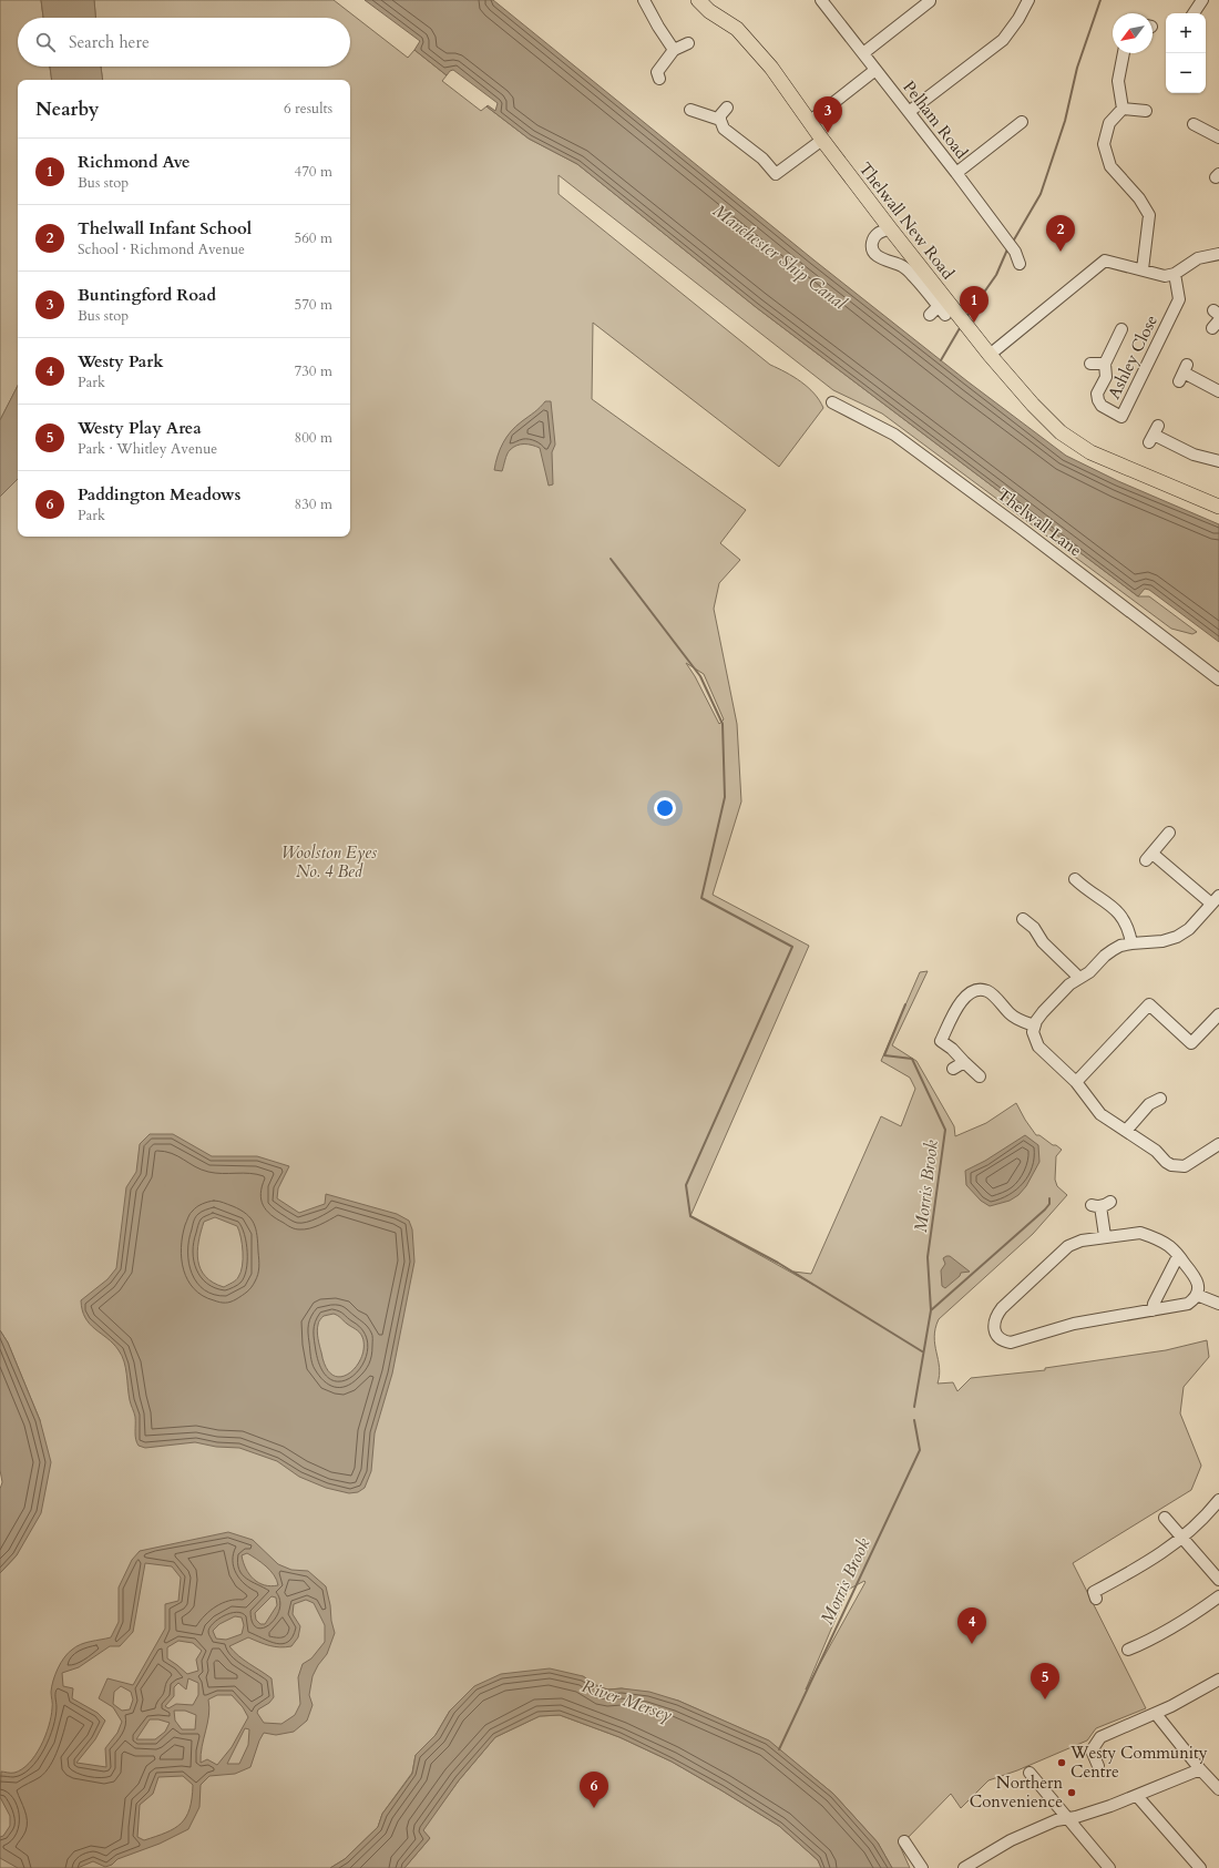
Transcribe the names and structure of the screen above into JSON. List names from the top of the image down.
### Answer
{
  "streets": {
    "main road": ["Thelwall New Road"],
    "street": ["Pelham Road", "Ashley Close", "Thelwall Lane"]
  },
  "water": ["Manchester Ship Canal", "Morris Brook", "River Mersey"],
  "parks": ["Woolston Eyes No. 4 Bed"],
  "places": ["Westy Community Centre", "Northern Convenience"],
  "north": "bottom left",
  "page": {
    "map_buttons": ["+", "−"],
    "search": "Search here",
    "heading": ["Nearby", "6 results"],
    "pins": [
      "3",
      "2",
      "1",
      "4",
      "5",
      "6"
    ],
    "list": [
      {
        "mark": "1",
        "name": "Richmond Ave",
        "note": "Bus stop",
        "value": "470 m"
      },
      {
        "mark": "2",
        "name": "Thelwall Infant School",
        "note": "School · Richmond Avenue",
        "value": "560 m"
      },
      {
        "mark": "3",
        "name": "Buntingford Road",
        "note": "Bus stop",
        "value": "570 m"
      },
      {
        "mark": "4",
        "name": "Westy Park",
        "note": "Park",
        "value": "730 m"
      },
      {
        "mark": "5",
        "name": "Westy Play Area",
        "note": "Park · Whitley Avenue",
        "value": "800 m"
      },
      {
        "mark": "6",
        "name": "Paddington Meadows",
        "note": "Park",
        "value": "830 m"
      }
    ]
  }
}
